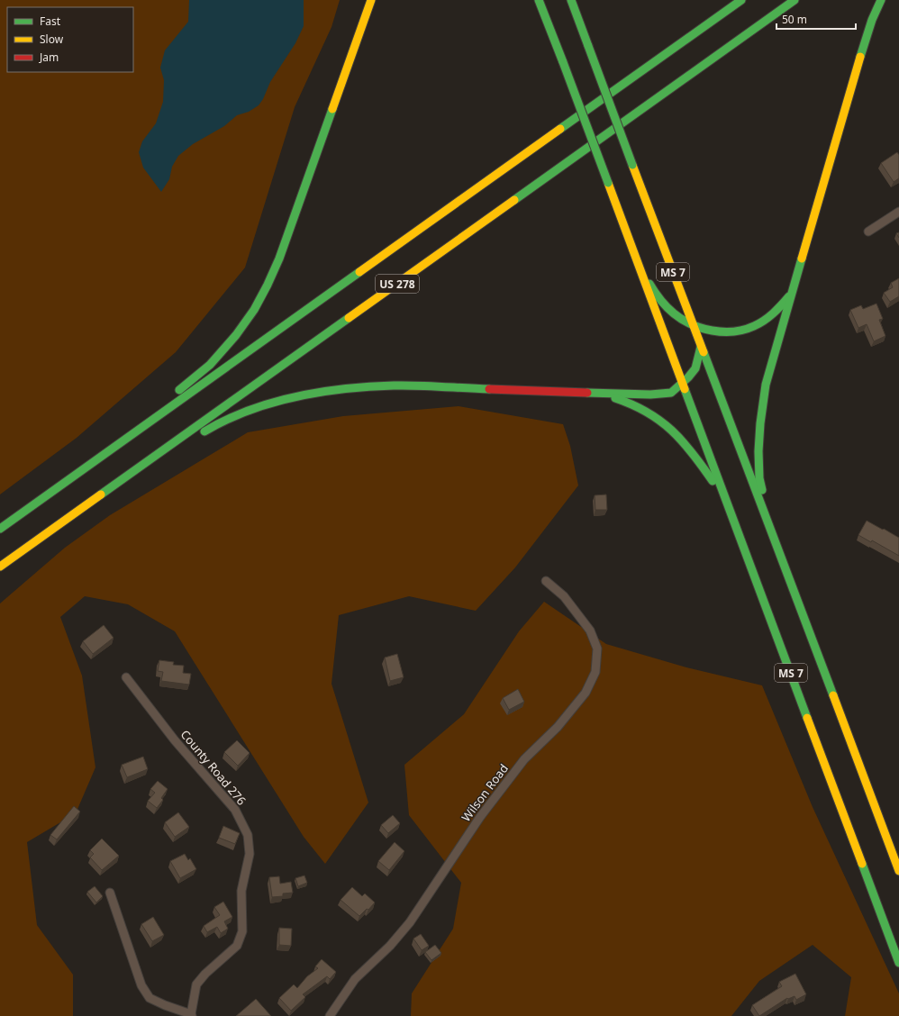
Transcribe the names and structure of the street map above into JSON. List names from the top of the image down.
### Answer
{
  "streets": {
    "highway": ["MS 7", "US 278"],
    "street": ["County Road 276", "Wilson Road"]
  },
  "legend": ["Fast", "Slow", "Jam"],
  "scale_bar": "50 m"
}
